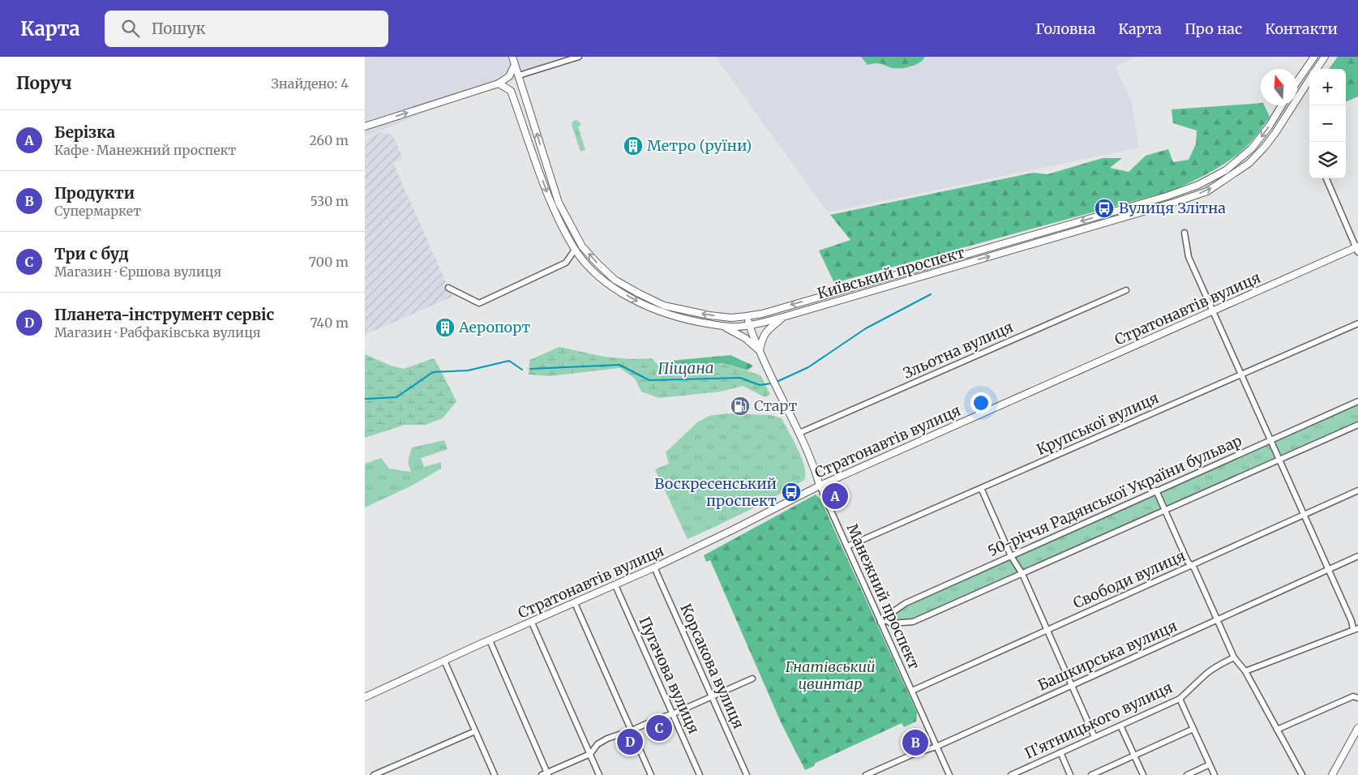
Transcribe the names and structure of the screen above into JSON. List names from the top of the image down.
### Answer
{
  "streets": {
    "main road": ["Київський проспект", "Стратонавтів вулиця", "Манежний проспект"],
    "street": [
      "Зльотна вулиця",
      "Крупської вулиця",
      "50-річчя Радянської України бульвар",
      "Свободи вулиця",
      "Башкирська вулиця",
      "Корсакова вулиця",
      "Пугачова вулиця",
      "П’ятницького вулиця"
    ]
  },
  "crossings": [
    ["Київський проспект", "Манежний проспект"],
    ["Стратонавтів вулиця", "Манежний проспект"],
    ["Стратонавтів вулиця", "Корсакова вулиця"],
    ["Стратонавтів вулиця", "Пугачова вулиця"],
    ["Зльотна вулиця", "Манежний проспект"],
    ["Крупської вулиця", "Манежний проспект"],
    ["50-річчя Радянської України бульвар", "Манежний проспект"],
    ["Свободи вулиця", "Манежний проспект"],
    ["Манежний проспект", "Башкирська вулиця"]
  ],
  "water": ["Піщана"],
  "parks": ["Гнатівський цвинтар"],
  "places": {
    "building": ["Метро (руїни)", "Аеропорт"],
    "bus stop": ["Вулиця Злітна", "Воскресенський проспект"],
    "fuel station": ["Старт"]
  },
  "north": "top",
  "page": {
    "header": "Карта",
    "search": "Пошук",
    "nav": [
      "Головна",
      "Карта",
      "Про нас",
      "Контакти"
    ],
    "heading": ["Поруч", "Знайдено: 4"],
    "map_buttons": ["+", "−"],
    "list": [
      {
        "mark": "A",
        "name": "Берізка",
        "note": "Кафе · Манежний проспект",
        "value": "260 m"
      },
      {
        "mark": "B",
        "name": "Продукти",
        "note": "Супермаркет",
        "value": "530 m"
      },
      {
        "mark": "C",
        "name": "Три с буд",
        "note": "Магазин · Єршова вулиця",
        "value": "700 m"
      },
      {
        "mark": "D",
        "name": "Планета-інструмент сервіс",
        "note": "Магазин · Рабфаківська вулиця",
        "value": "740 m"
      }
    ],
    "pins": [
      "A",
      "C",
      "D",
      "B"
    ]
  }
}
